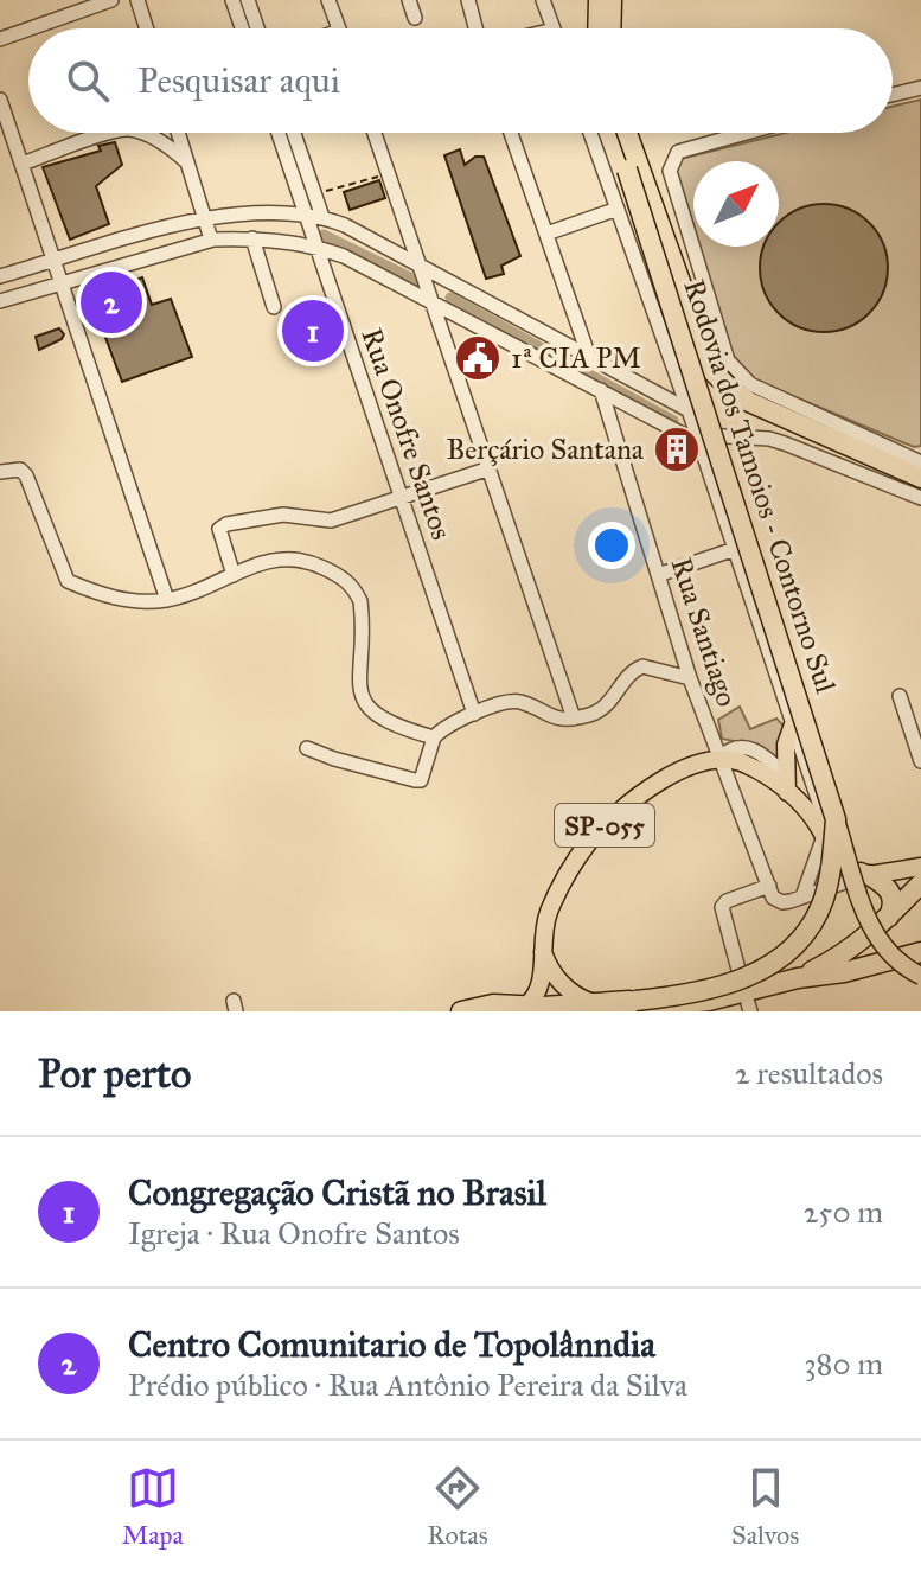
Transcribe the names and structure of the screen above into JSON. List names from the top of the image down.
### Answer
{
  "streets": {
    "highway": ["Rodovia dos Tamoios - Contorno Sul"],
    "main road": ["SP-055"],
    "street": ["Rua Onofre Santos", "Rua Santiago"]
  },
  "crossings": [
    ["Rodovia dos Tamoios - Contorno Sul", "SP-055"],
    ["Rua Santiago", "SP-055"]
  ],
  "places": {
    "public building": ["1ª CIA PM"],
    "building": ["Berçário Santana"]
  },
  "north": "top right",
  "page": {
    "search": "Pesquisar aqui",
    "pins": ["2", "1"],
    "heading": ["Por perto", "2 resultados"],
    "list": [
      {
        "mark": "1",
        "name": "Congregação Cristã no Brasil",
        "note": "Igreja · Rua Onofre Santos",
        "value": "250 m"
      },
      {
        "mark": "2",
        "name": "Centro Comunitario de Topolânndia",
        "note": "Prédio público · Rua Antônio Pereira da Silva",
        "value": "380 m"
      }
    ],
    "nav": ["Mapa", "Rotas", "Salvos"]
  }
}
